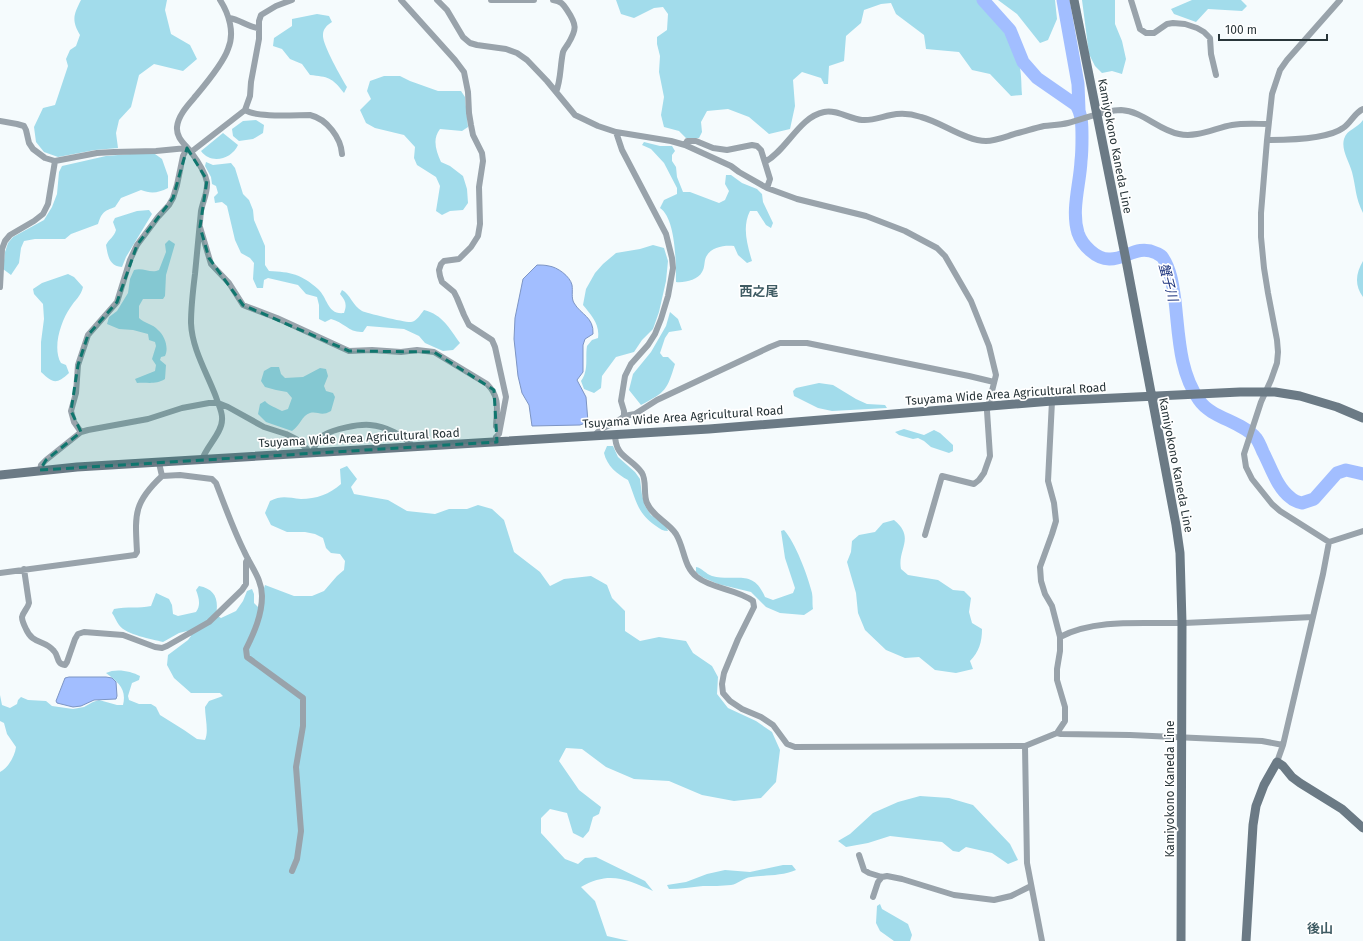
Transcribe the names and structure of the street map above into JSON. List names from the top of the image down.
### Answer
{
  "streets": {
    "street": ["Kamiyokono Kaneda Line", "Tsuyama Wide Area Agricultural Road"]
  },
  "crossings": [
    ["Kamiyokono Kaneda Line", "Tsuyama Wide Area Agricultural Road"]
  ],
  "districts": ["西之尾", "後山"],
  "water": ["蟹子川"],
  "scale_bar": "100 m"
}
